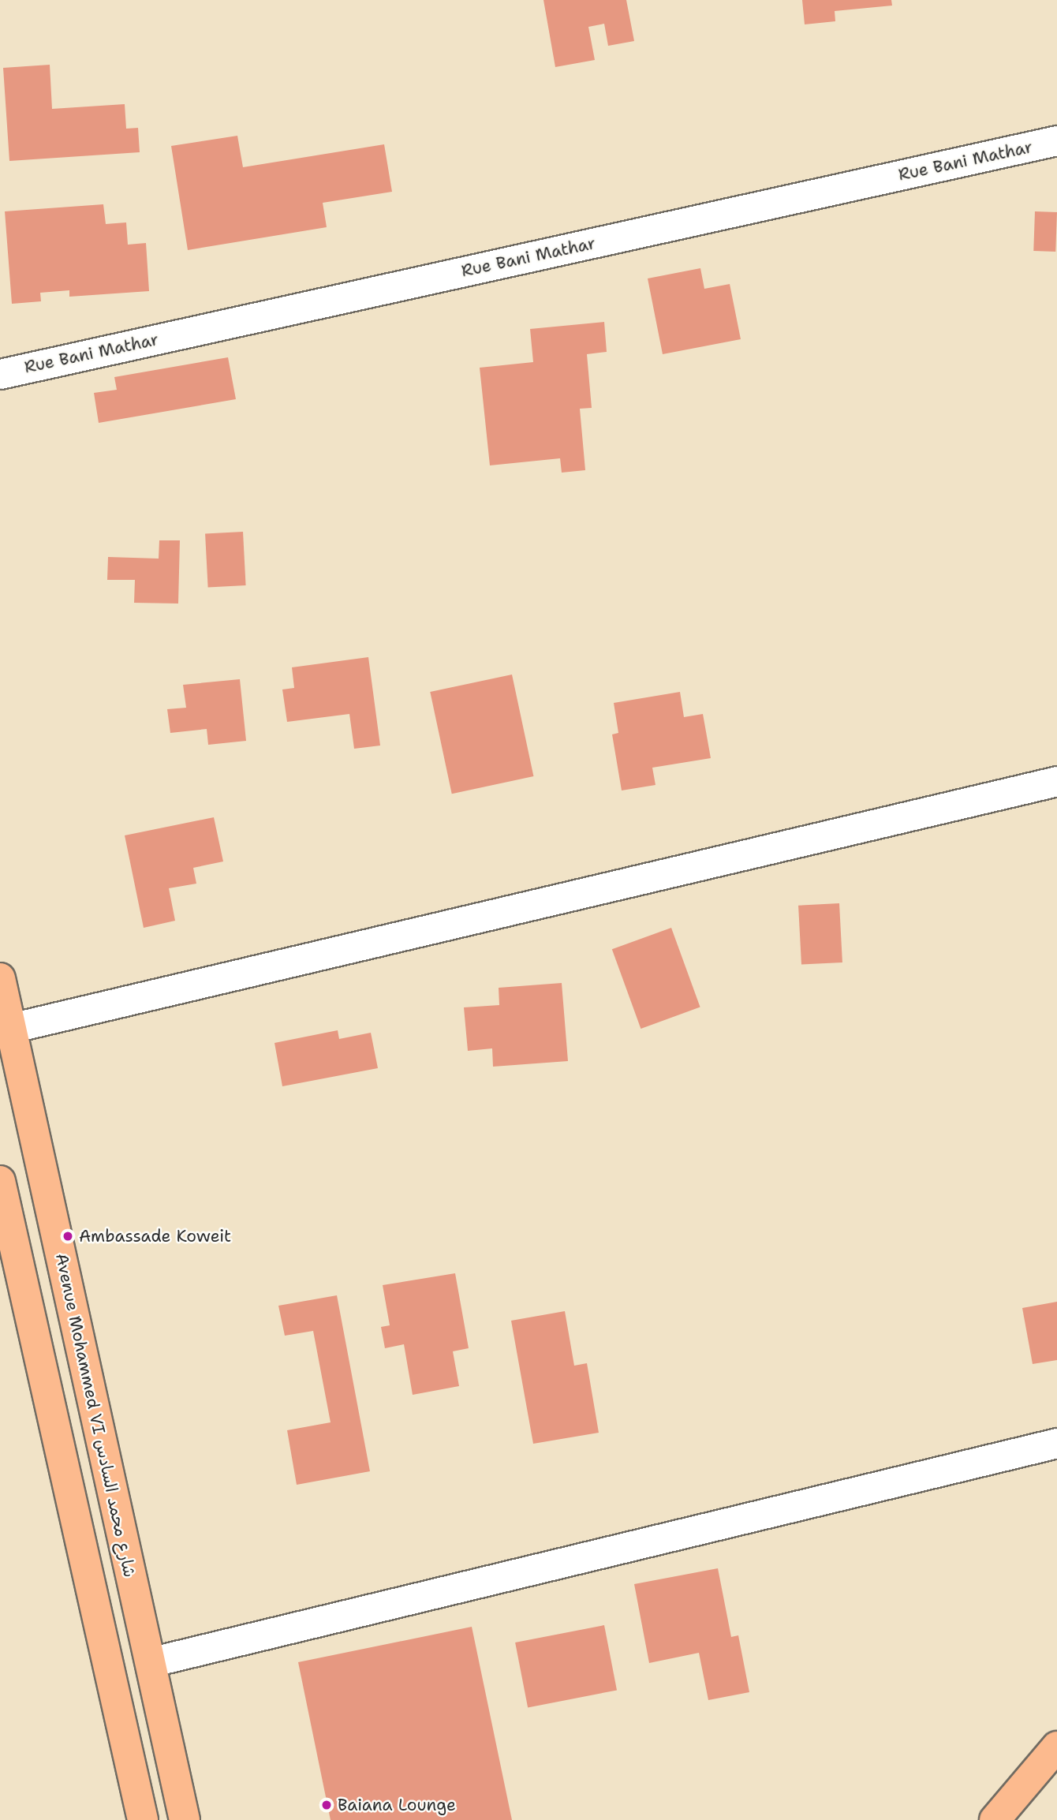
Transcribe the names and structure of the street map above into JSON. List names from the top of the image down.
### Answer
{
  "streets": {
    "main road": ["Avenue Mohammed VI شارع محمد السادس"],
    "street": ["Rue Bani Mathar"]
  },
  "places": ["Ambassade Koweit", "Baiana Lounge"]
}
